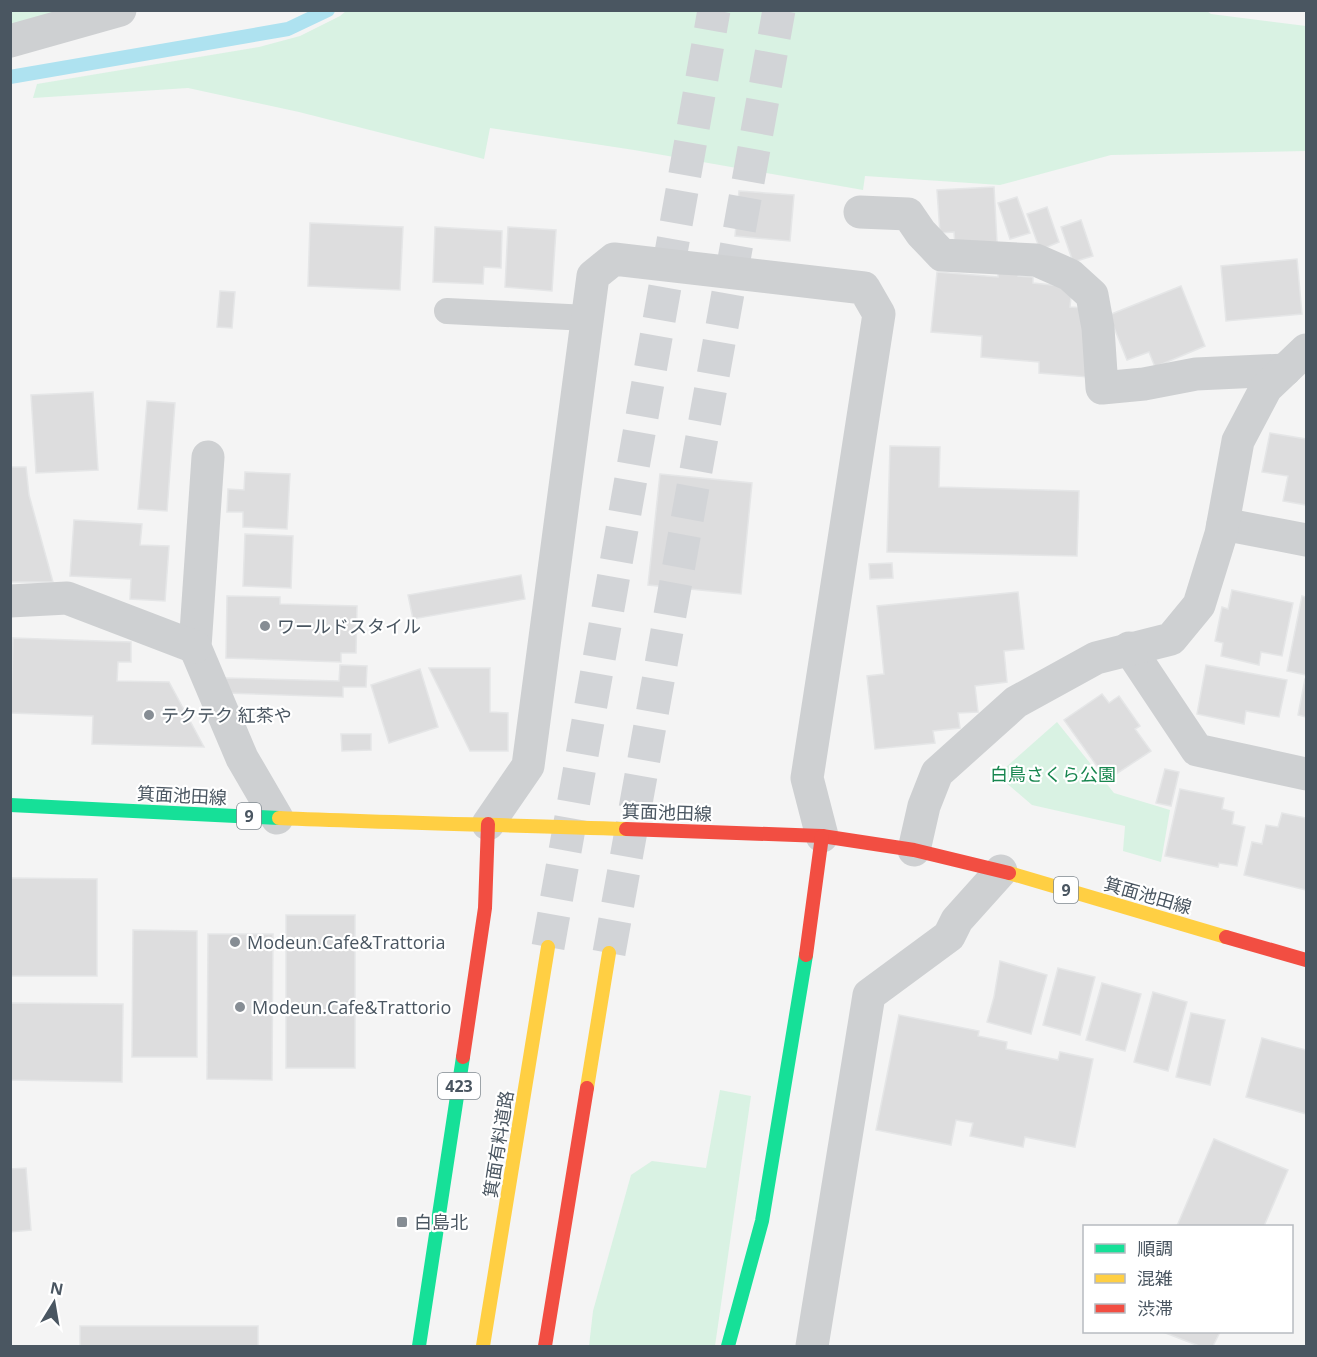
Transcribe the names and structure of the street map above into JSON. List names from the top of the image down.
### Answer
{
  "streets": {
    "main road": [
      "箕面池田線",
      "9",
      "423",
      "箕面有料道路"
    ]
  },
  "crossings": [
    ["箕面池田線", "423"]
  ],
  "parks": ["白鳥さくら公園"],
  "places": {
    "other": [
      "ワールドスタイル",
      "テクテク 紅茶や",
      "Modeun.Cafe&Trattoria",
      "Modeun.Cafe&Trattorio"
    ],
    "transit": ["白島北"]
  },
  "legend": ["順調", "混雑", "渋滞"],
  "north": "top"
}
